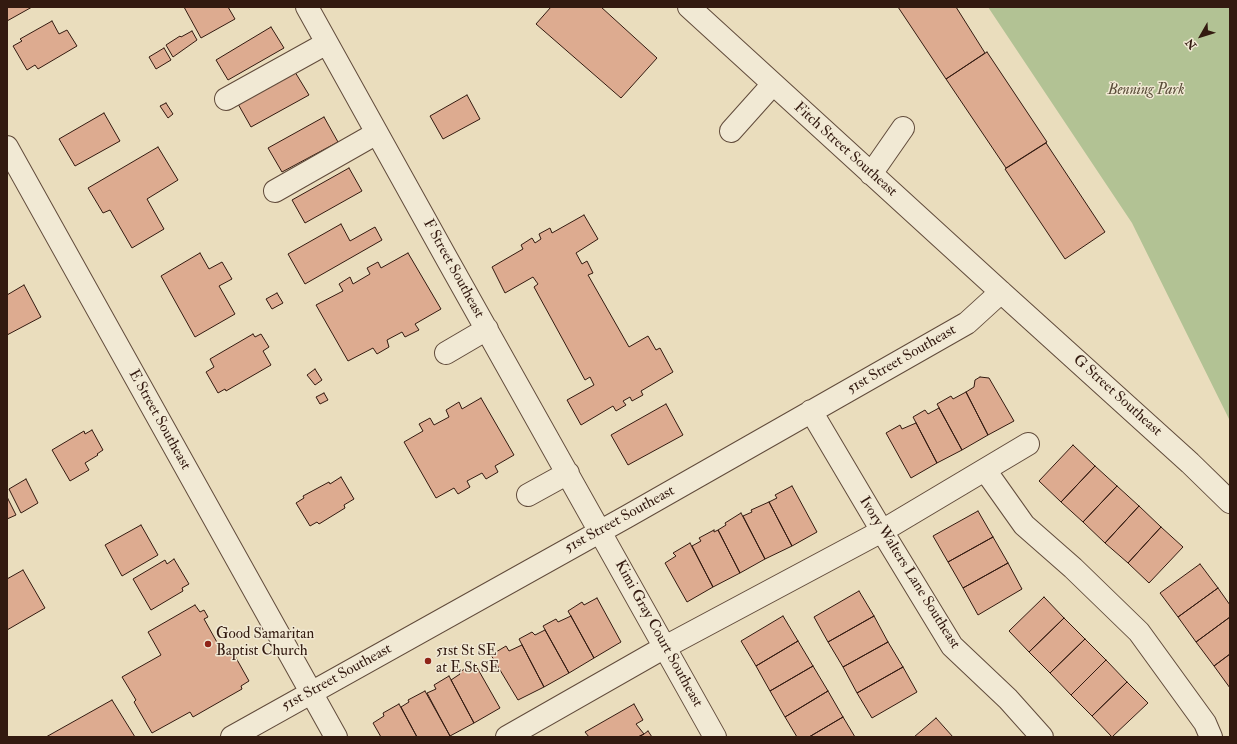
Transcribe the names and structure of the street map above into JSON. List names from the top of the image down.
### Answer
{
  "streets": {
    "street": [
      "Fitch Street Southeast",
      "F Street Southeast",
      "51st Street Southeast",
      "G Street Southeast",
      "E Street Southeast",
      "Ivory Walters Lane Southeast",
      "Kimi Gray Court Southeast"
    ]
  },
  "crossings": [
    ["Fitch Street Southeast", "51st Street Southeast"],
    ["Fitch Street Southeast", "G Street Southeast"],
    ["F Street Southeast", "51st Street Southeast"],
    ["F Street Southeast", "Kimi Gray Court Southeast"],
    ["51st Street Southeast", "G Street Southeast"],
    ["51st Street Southeast", "E Street Southeast"],
    ["51st Street Southeast", "Ivory Walters Lane Southeast"],
    ["51st Street Southeast", "Kimi Gray Court Southeast"]
  ],
  "parks": ["Benning Park"],
  "places": ["Good Samaritan Baptist Church", "51st St SE at E St SE"],
  "north": "bottom left"
}
